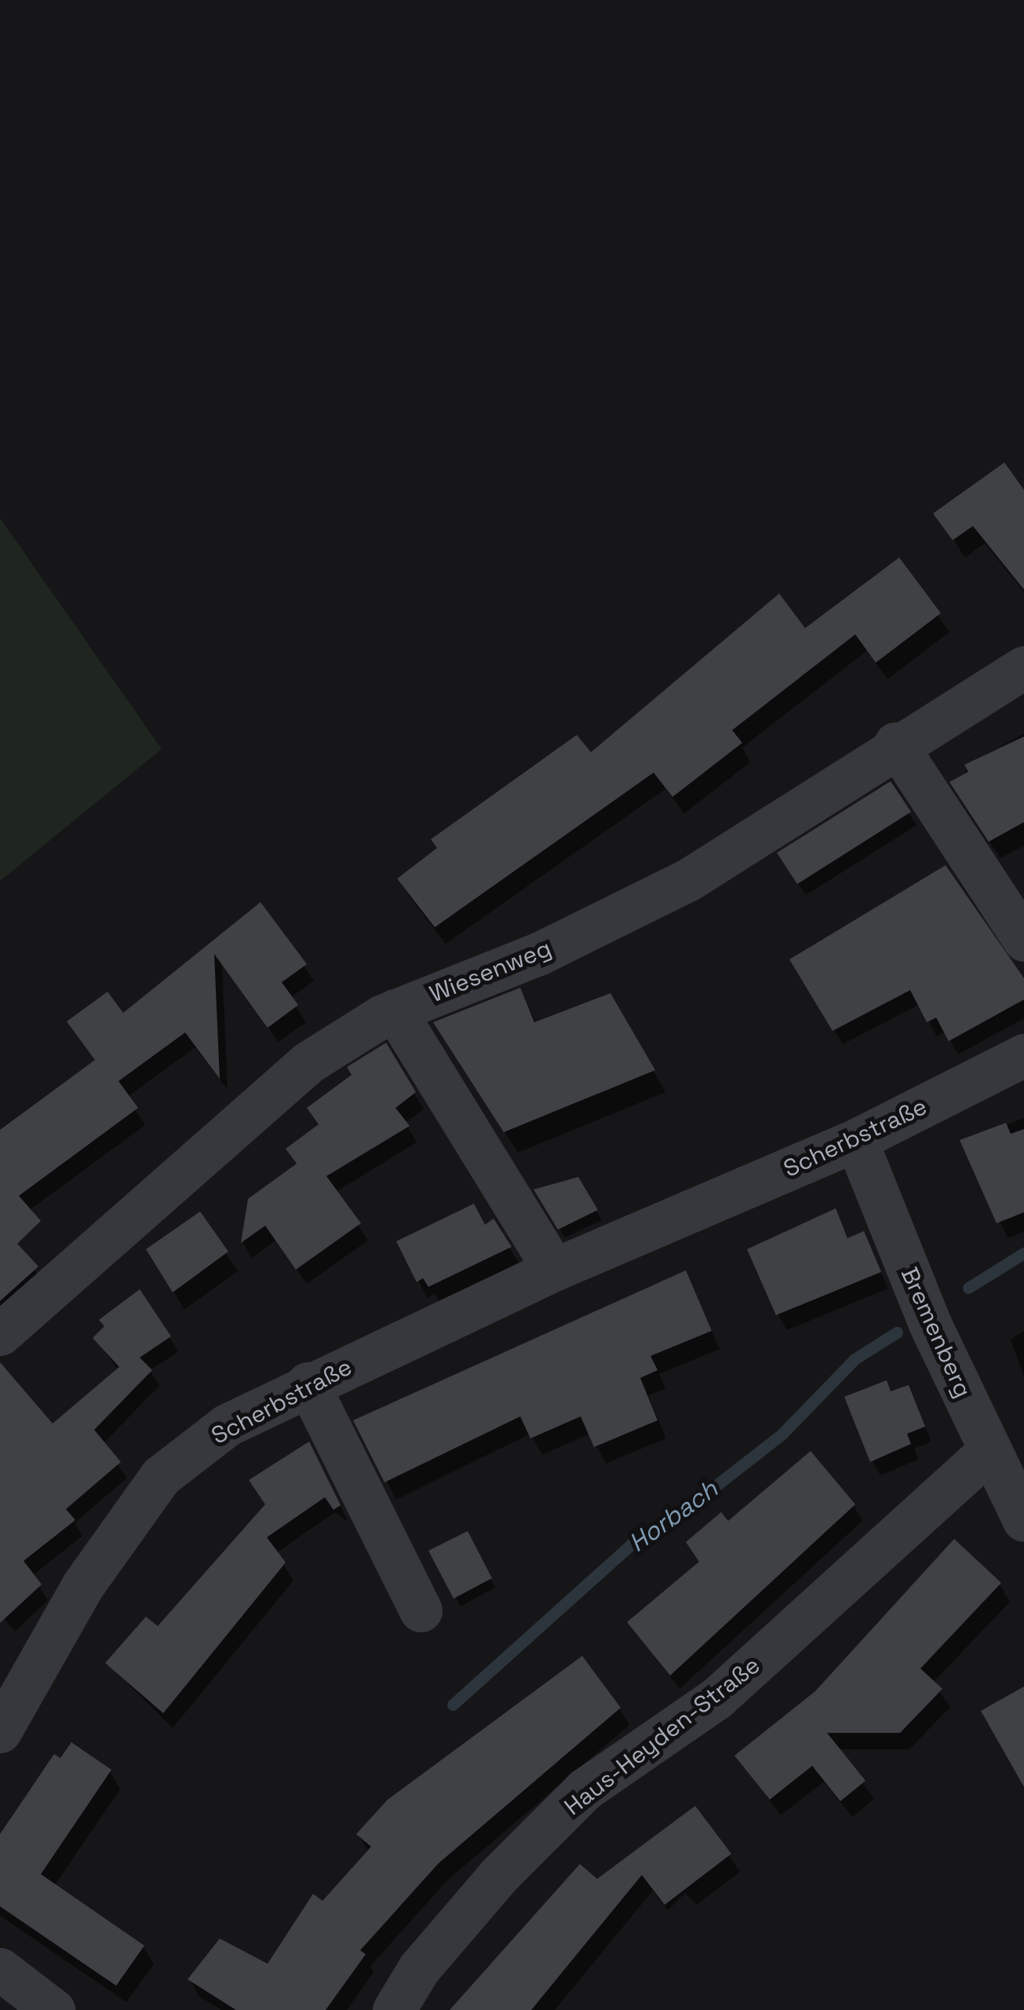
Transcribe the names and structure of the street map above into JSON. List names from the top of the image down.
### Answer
{
  "streets": {
    "street": [
      "Wiesenweg",
      "Scherbstraße",
      "Bremenberg",
      "Haus-Heyden-Straße"
    ]
  },
  "crossings": [
    ["Scherbstraße", "Bremenberg"],
    ["Bremenberg", "Haus-Heyden-Straße"]
  ],
  "water": ["Horbach"]
}
